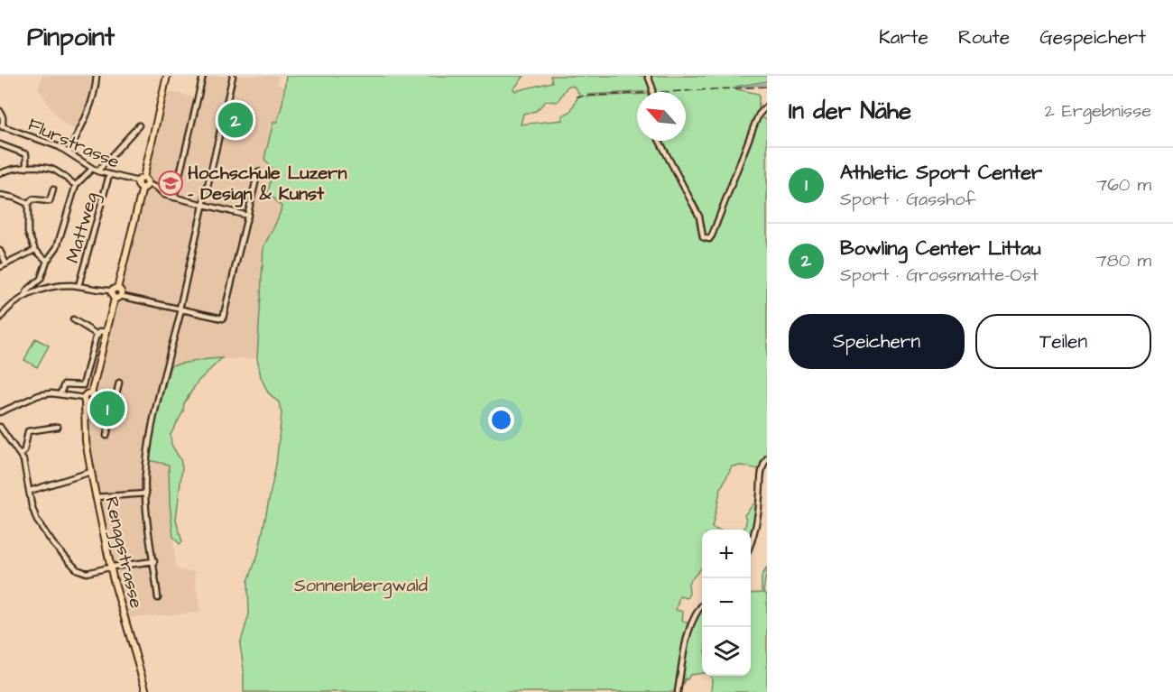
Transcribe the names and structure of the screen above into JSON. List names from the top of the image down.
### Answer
{
  "streets": {
    "main road": ["Renggstrasse"],
    "street": ["Flurstrasse", "Mattweg"]
  },
  "crossings": [
    ["Flurstrasse", "Mattweg"]
  ],
  "parks": ["Sonnenbergwald"],
  "places": {
    "school or university": ["Hochschule Luzern - Design & Kunst"]
  },
  "north": "top left",
  "page": {
    "header": "Pinpoint",
    "nav": ["Karte", "Route", "Gespeichert"],
    "heading": ["In der Nähe", "2 Ergebnisse"],
    "pins": ["2", "1"],
    "list": [
      {
        "mark": "1",
        "name": "Athletic Sport Center",
        "note": "Sport · Gasshof",
        "value": "760 m"
      },
      {
        "mark": "2",
        "name": "Bowling Center Littau",
        "note": "Sport · Grossmatte-Ost",
        "value": "780 m"
      }
    ],
    "buttons": ["Speichern", "Teilen"],
    "map_buttons": ["+", "−"]
  }
}
